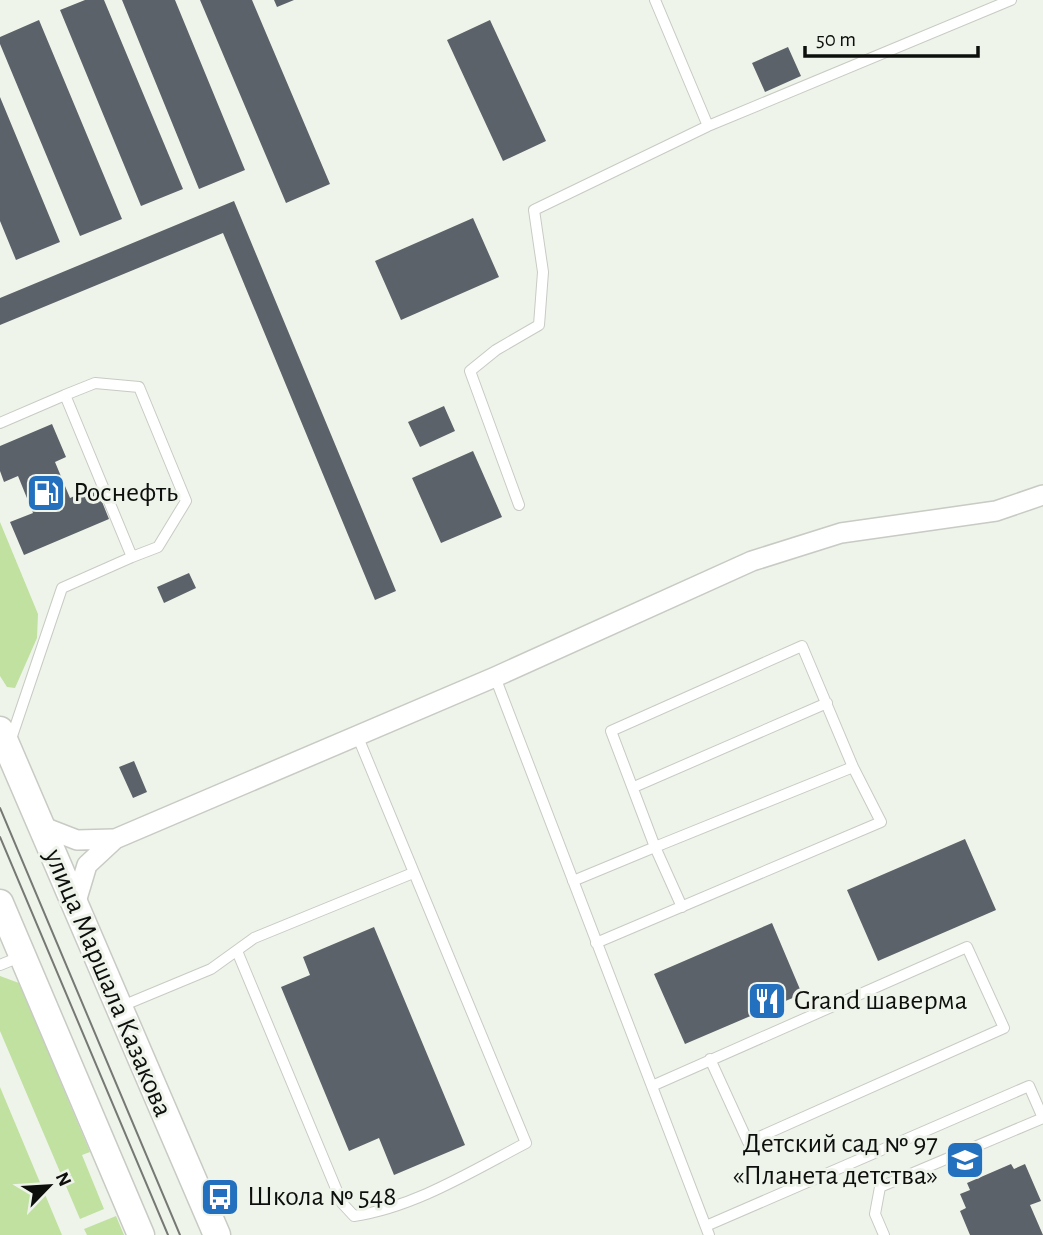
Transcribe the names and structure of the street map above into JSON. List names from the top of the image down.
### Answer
{
  "streets": {
    "main road": ["улица Маршала Казакова"]
  },
  "places": {
    "fuel station": ["Роснефть"],
    "restaurant": ["Grand шаверма"],
    "school or university": ["Детский сад № 97 «Планета детства»"],
    "bus stop": ["Школа № 548"]
  },
  "scale_bar": "50 m",
  "north": "top right"
}
